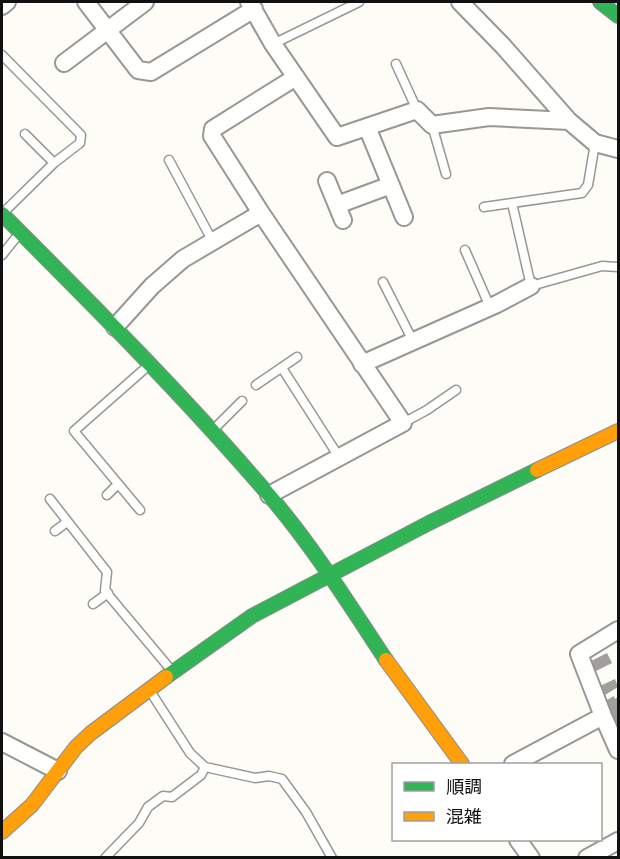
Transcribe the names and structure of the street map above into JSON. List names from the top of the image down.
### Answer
{
  "legend": ["順調", "混雑"]
}
